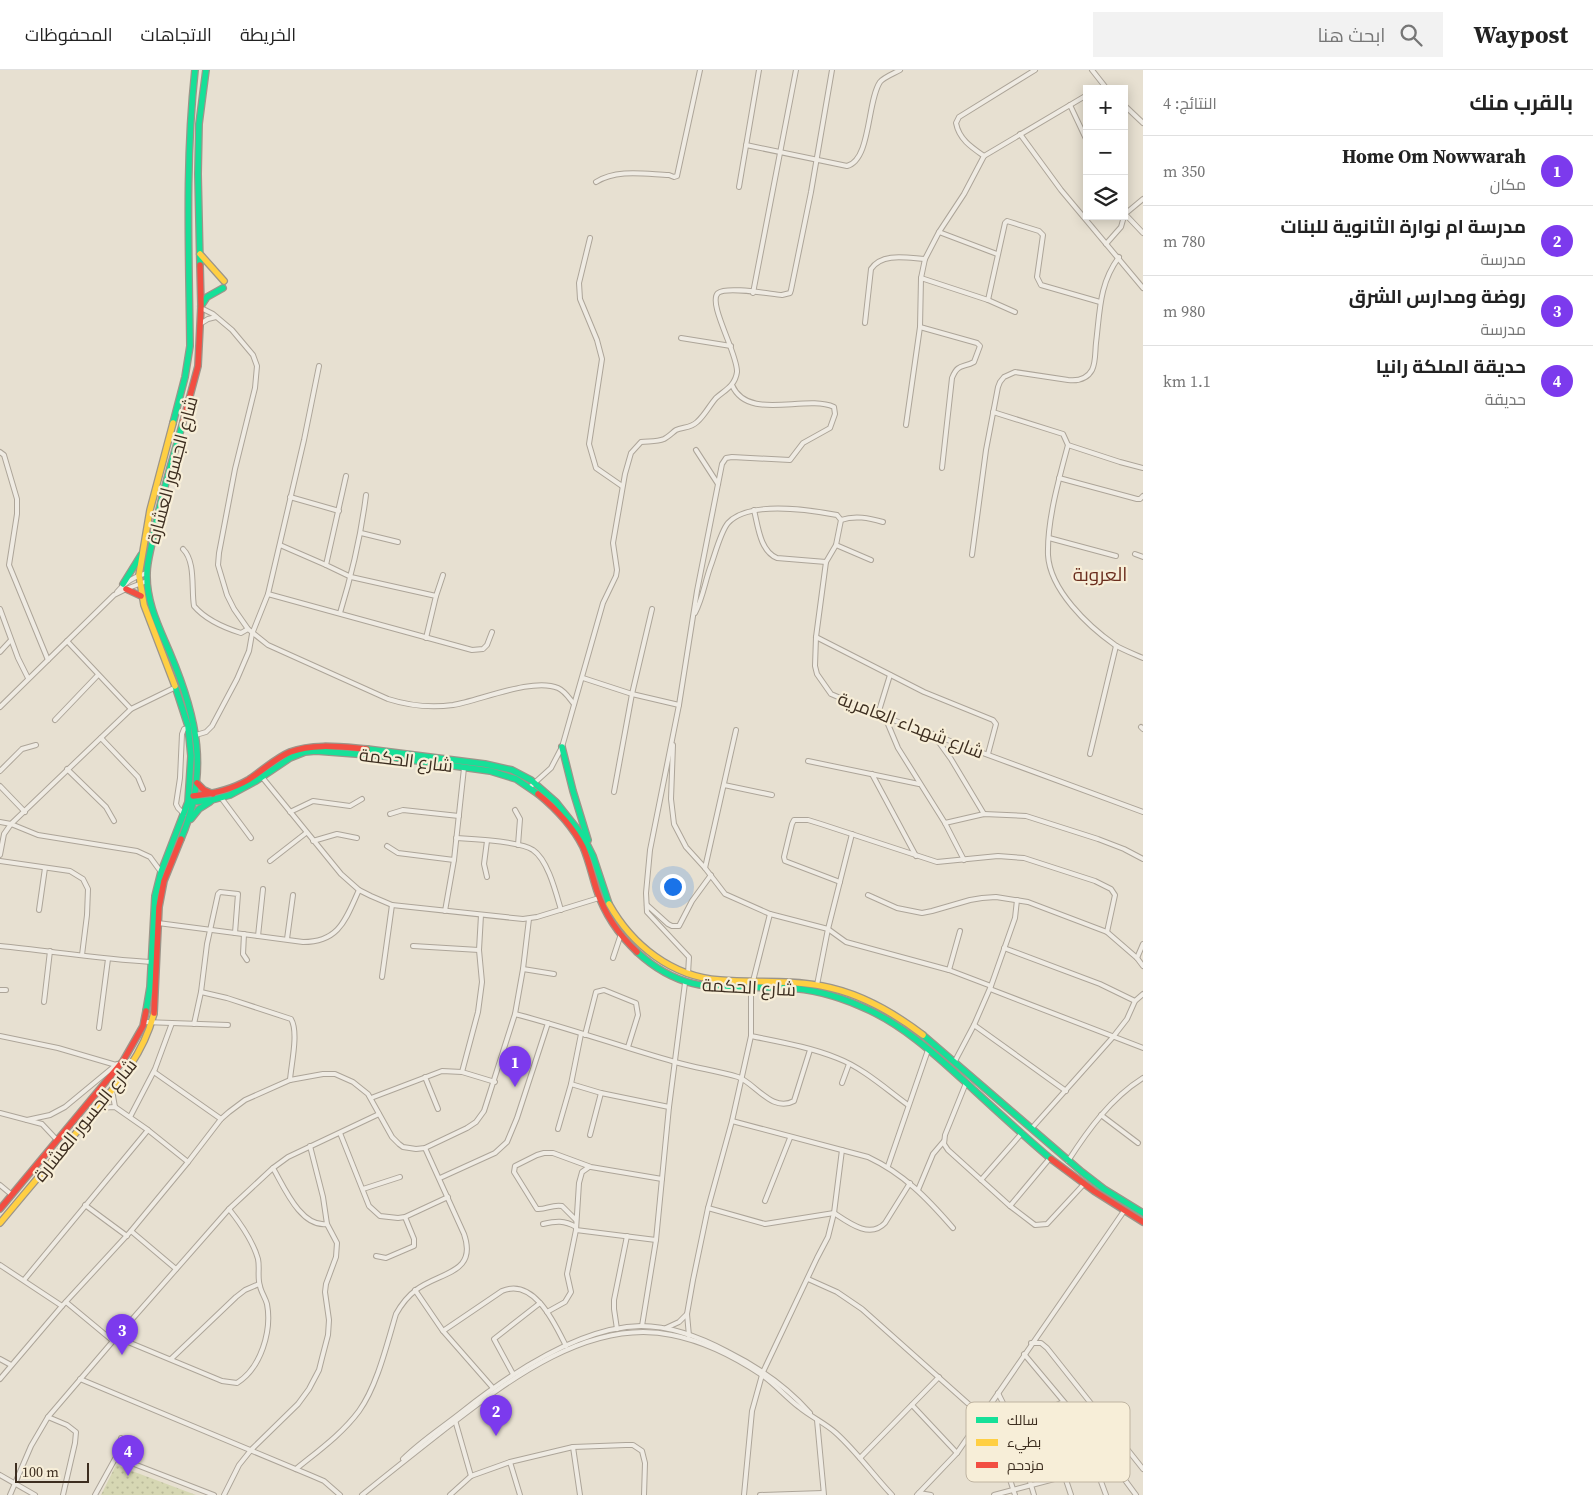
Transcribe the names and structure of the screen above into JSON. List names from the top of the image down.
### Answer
{
  "streets": {
    "main road": ["شارع الجسور العشارة", "شارع الحكمة"],
    "street": ["شارع شهداء العامرية"]
  },
  "crossings": [
    ["شارع الجسور العشارة", "شارع الحكمة"]
  ],
  "districts": ["العروبة"],
  "legend": ["سالك", "بطيء", "مزدحم"],
  "scale_bar": "100 m",
  "page": {
    "header": "Waypost",
    "search": "ابحث هنا",
    "nav": ["الخريطة", "الاتجاهات", "المحفوظات"],
    "heading": ["بالقرب منك", "النتائج: 4"],
    "map_buttons": ["+", "−"],
    "list": [
      {
        "mark": "1",
        "name": "Home Om Nowwarah",
        "note": "مكان",
        "value": "350 m"
      },
      {
        "mark": "2",
        "name": "مدرسة ام نوارة الثانوية للبنات",
        "note": "مدرسة",
        "value": "780 m"
      },
      {
        "mark": "3",
        "name": "روضة ومدارس الشرق",
        "note": "مدرسة",
        "value": "980 m"
      },
      {
        "mark": "4",
        "name": "حديقة الملكة رانيا",
        "note": "حديقة",
        "value": "1.1 km"
      }
    ],
    "pins": [
      "1",
      "3",
      "2",
      "4"
    ],
    "scale": "100 m"
  }
}
